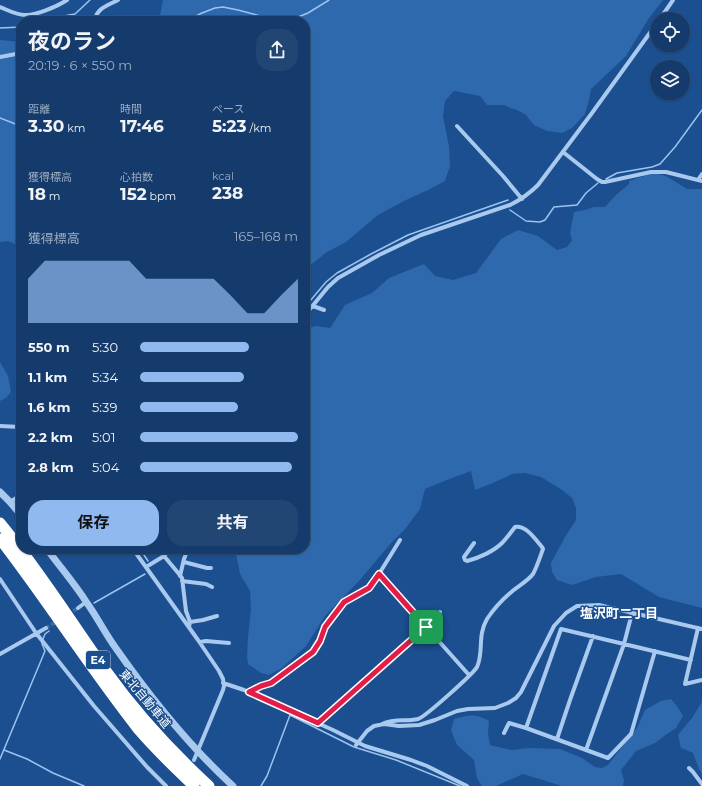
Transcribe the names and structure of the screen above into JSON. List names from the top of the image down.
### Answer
{
  "streets": {
    "highway": ["E4", "東北自動車道"]
  },
  "districts": ["塩沢町二丁目"],
  "page": {
    "heading": ["夜のラン", "20:19 · 6 × 550 m"],
    "stats": [
      ["距離", "3.30 km"],
      ["時間", "17:46"],
      ["ペース", "5:23 /km"],
      ["獲得標高", "18 m"],
      ["心拍数", "152 bpm"],
      ["kcal", "238"]
    ],
    "chart": ["獲得標高", "165–168 m"],
    "list": [
      {
        "name": "550 m",
        "note": "5:30"
      },
      {
        "name": "1.1 km",
        "note": "5:34"
      },
      {
        "name": "1.6 km",
        "note": "5:39"
      },
      {
        "name": "2.2 km",
        "note": "5:01"
      },
      {
        "name": "2.8 km",
        "note": "5:04"
      }
    ],
    "buttons": ["保存", "共有"]
  }
}
